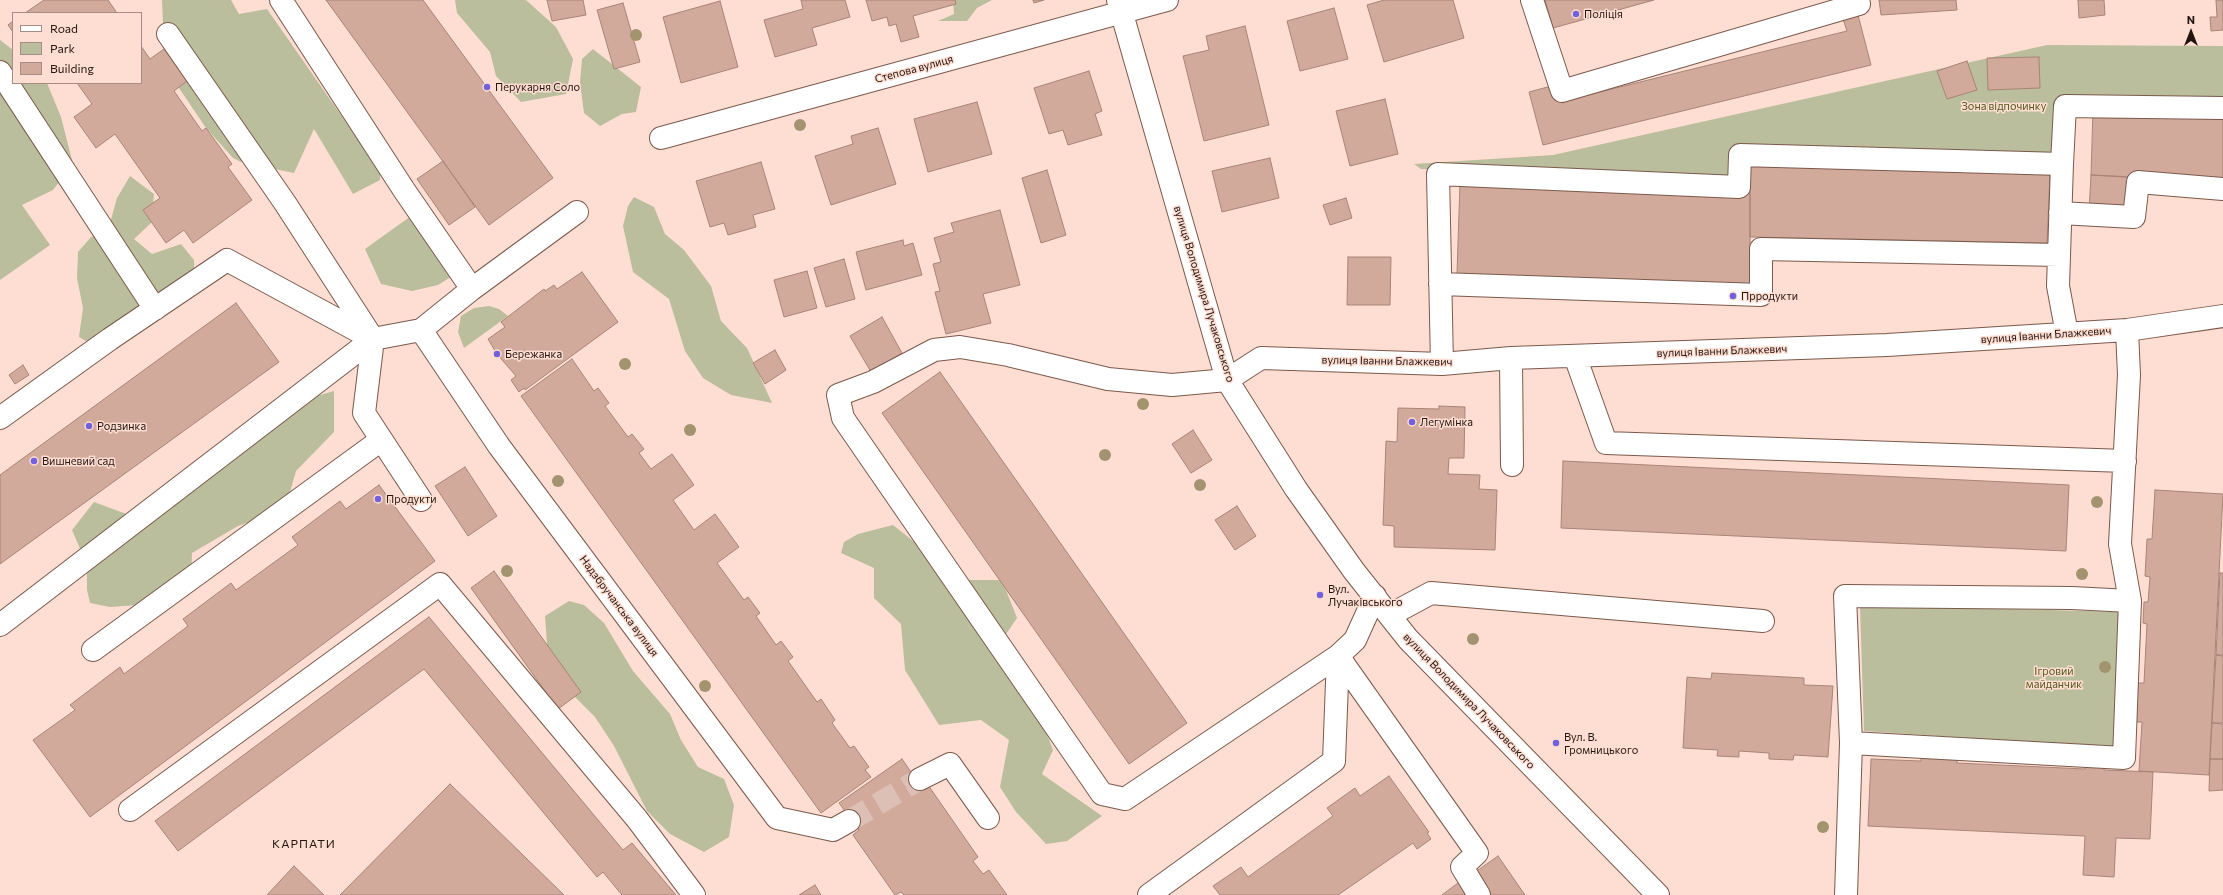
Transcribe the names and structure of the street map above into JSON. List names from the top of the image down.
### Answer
{
  "streets": {
    "street": [
      "Степова вулиця",
      "вулиця Володимира Лучаковського",
      "вулиця Іванни Блажкевич",
      "Надзбручанська вулиця"
    ]
  },
  "crossings": [
    ["Степова вулиця", "вулиця Володимира Лучаковського"],
    ["вулиця Володимира Лучаковського", "вулиця Іванни Блажкевич"]
  ],
  "districts": ["КАРПАТИ"],
  "parks": ["Зона відпочинку", "Ігровий майданчик"],
  "places": [
    "Поліція",
    "Перукарня Соло",
    "Прродукти",
    "Бережанка",
    "Легумінка",
    "Родзинка",
    "Вишневий сад",
    "Продукти",
    "Вул. Лучаківського",
    "Вул. В. Громницького"
  ],
  "legend": ["Road", "Park", "Building"],
  "north": "top"
}
